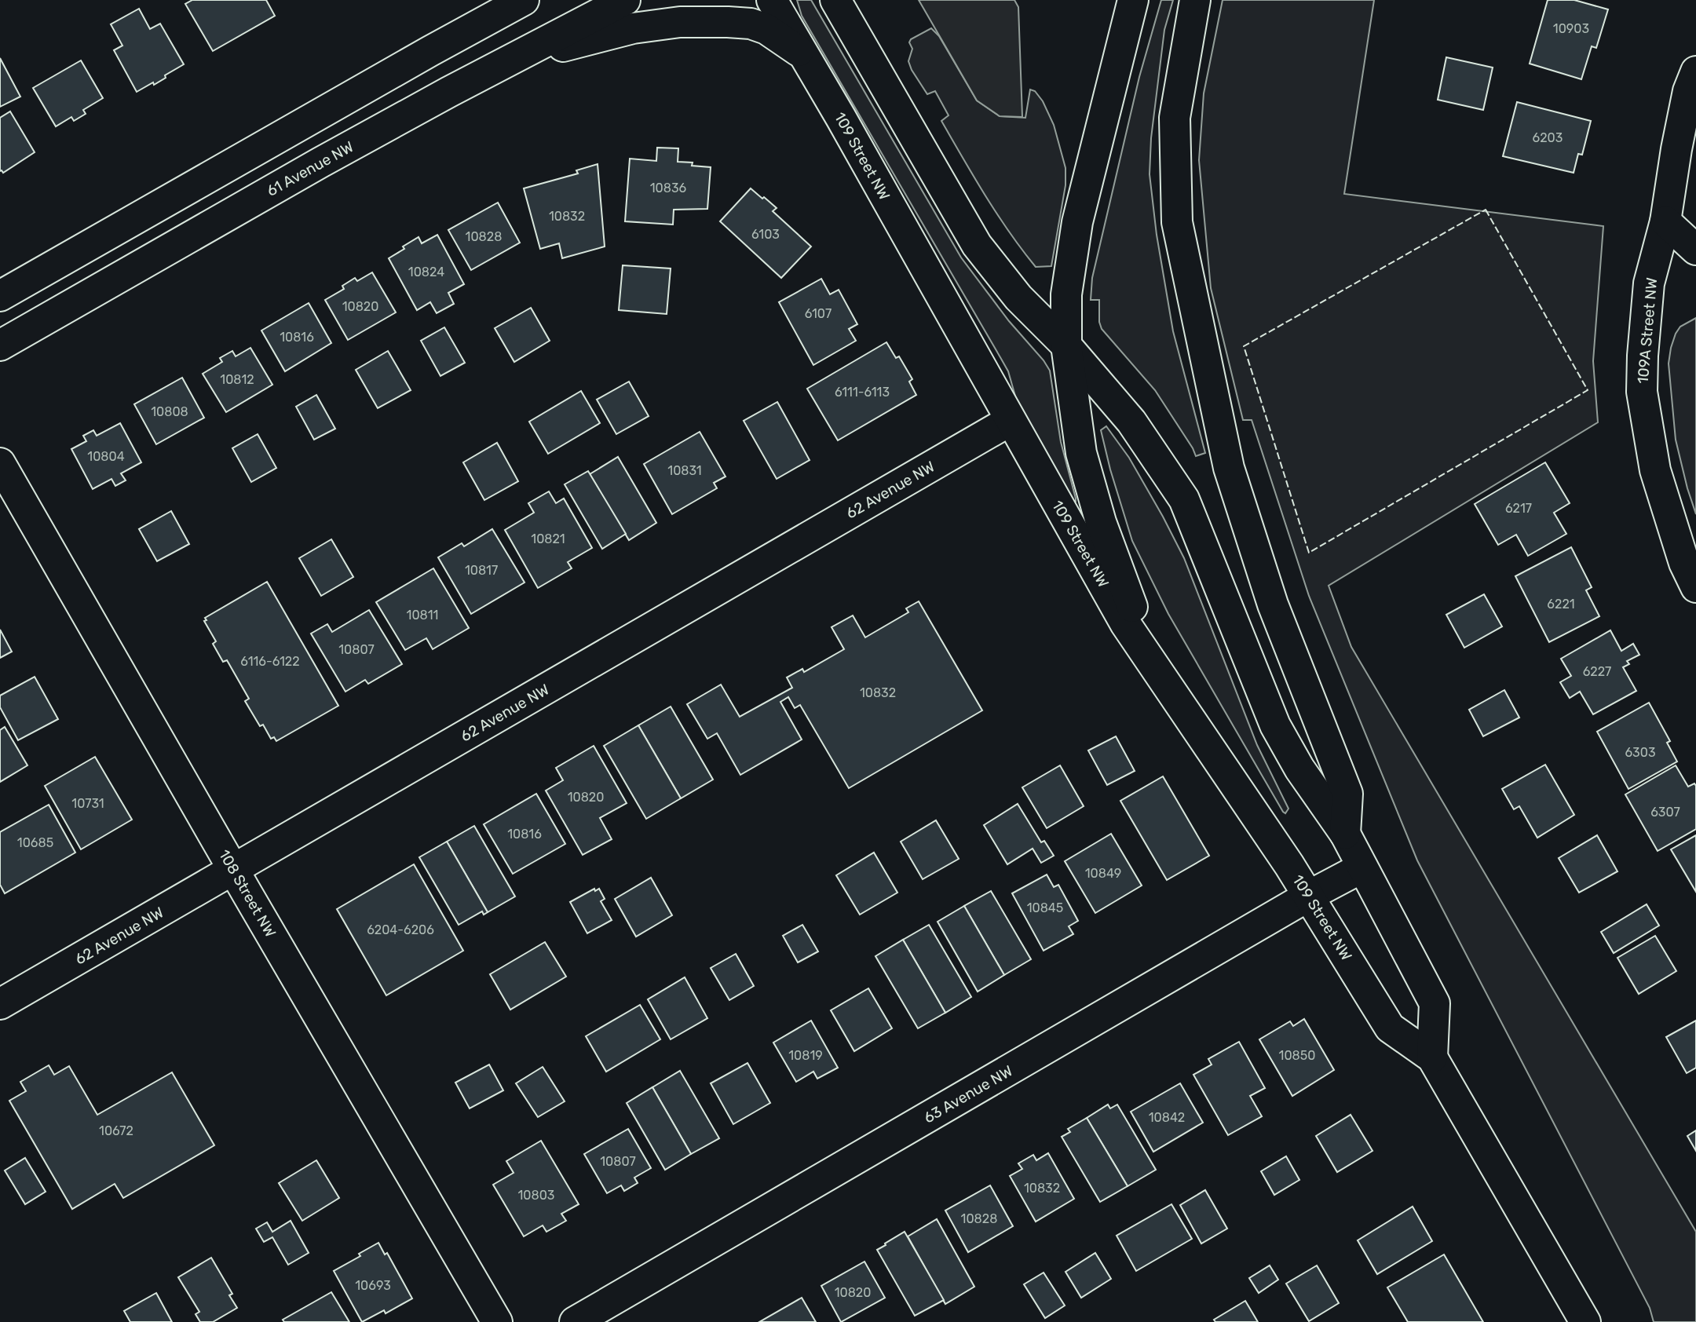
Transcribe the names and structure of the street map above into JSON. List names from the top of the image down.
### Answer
{
  "streets": {
    "main road": [
      "109 Street NW",
      "61 Avenue NW",
      "109A Street NW",
      "62 Avenue NW",
      "108 Street NW",
      "63 Avenue NW"
    ]
  },
  "crossings": [
    ["109 Street NW", "62 Avenue NW"],
    ["109 Street NW", "63 Avenue NW"],
    ["62 Avenue NW", "108 Street NW"]
  ],
  "house_numbers": [
    "10903",
    "6203",
    "10836",
    "10832",
    "6103",
    "10828",
    "10824",
    "10820",
    "6107",
    "10816",
    "10812",
    "6111-6113",
    "10808",
    "10804",
    "10831",
    "6217",
    "10821",
    "10817",
    "6221",
    "10811",
    "10807",
    "6116-6122",
    "6227",
    "10832",
    "6303",
    "10820",
    "10731",
    "6307",
    "10816",
    "10685",
    "10849",
    "10845",
    "6204-6206",
    "10819",
    "10850",
    "10842",
    "10672",
    "10807",
    "10832",
    "10803",
    "10828",
    "10693",
    "10820"
  ]
}
